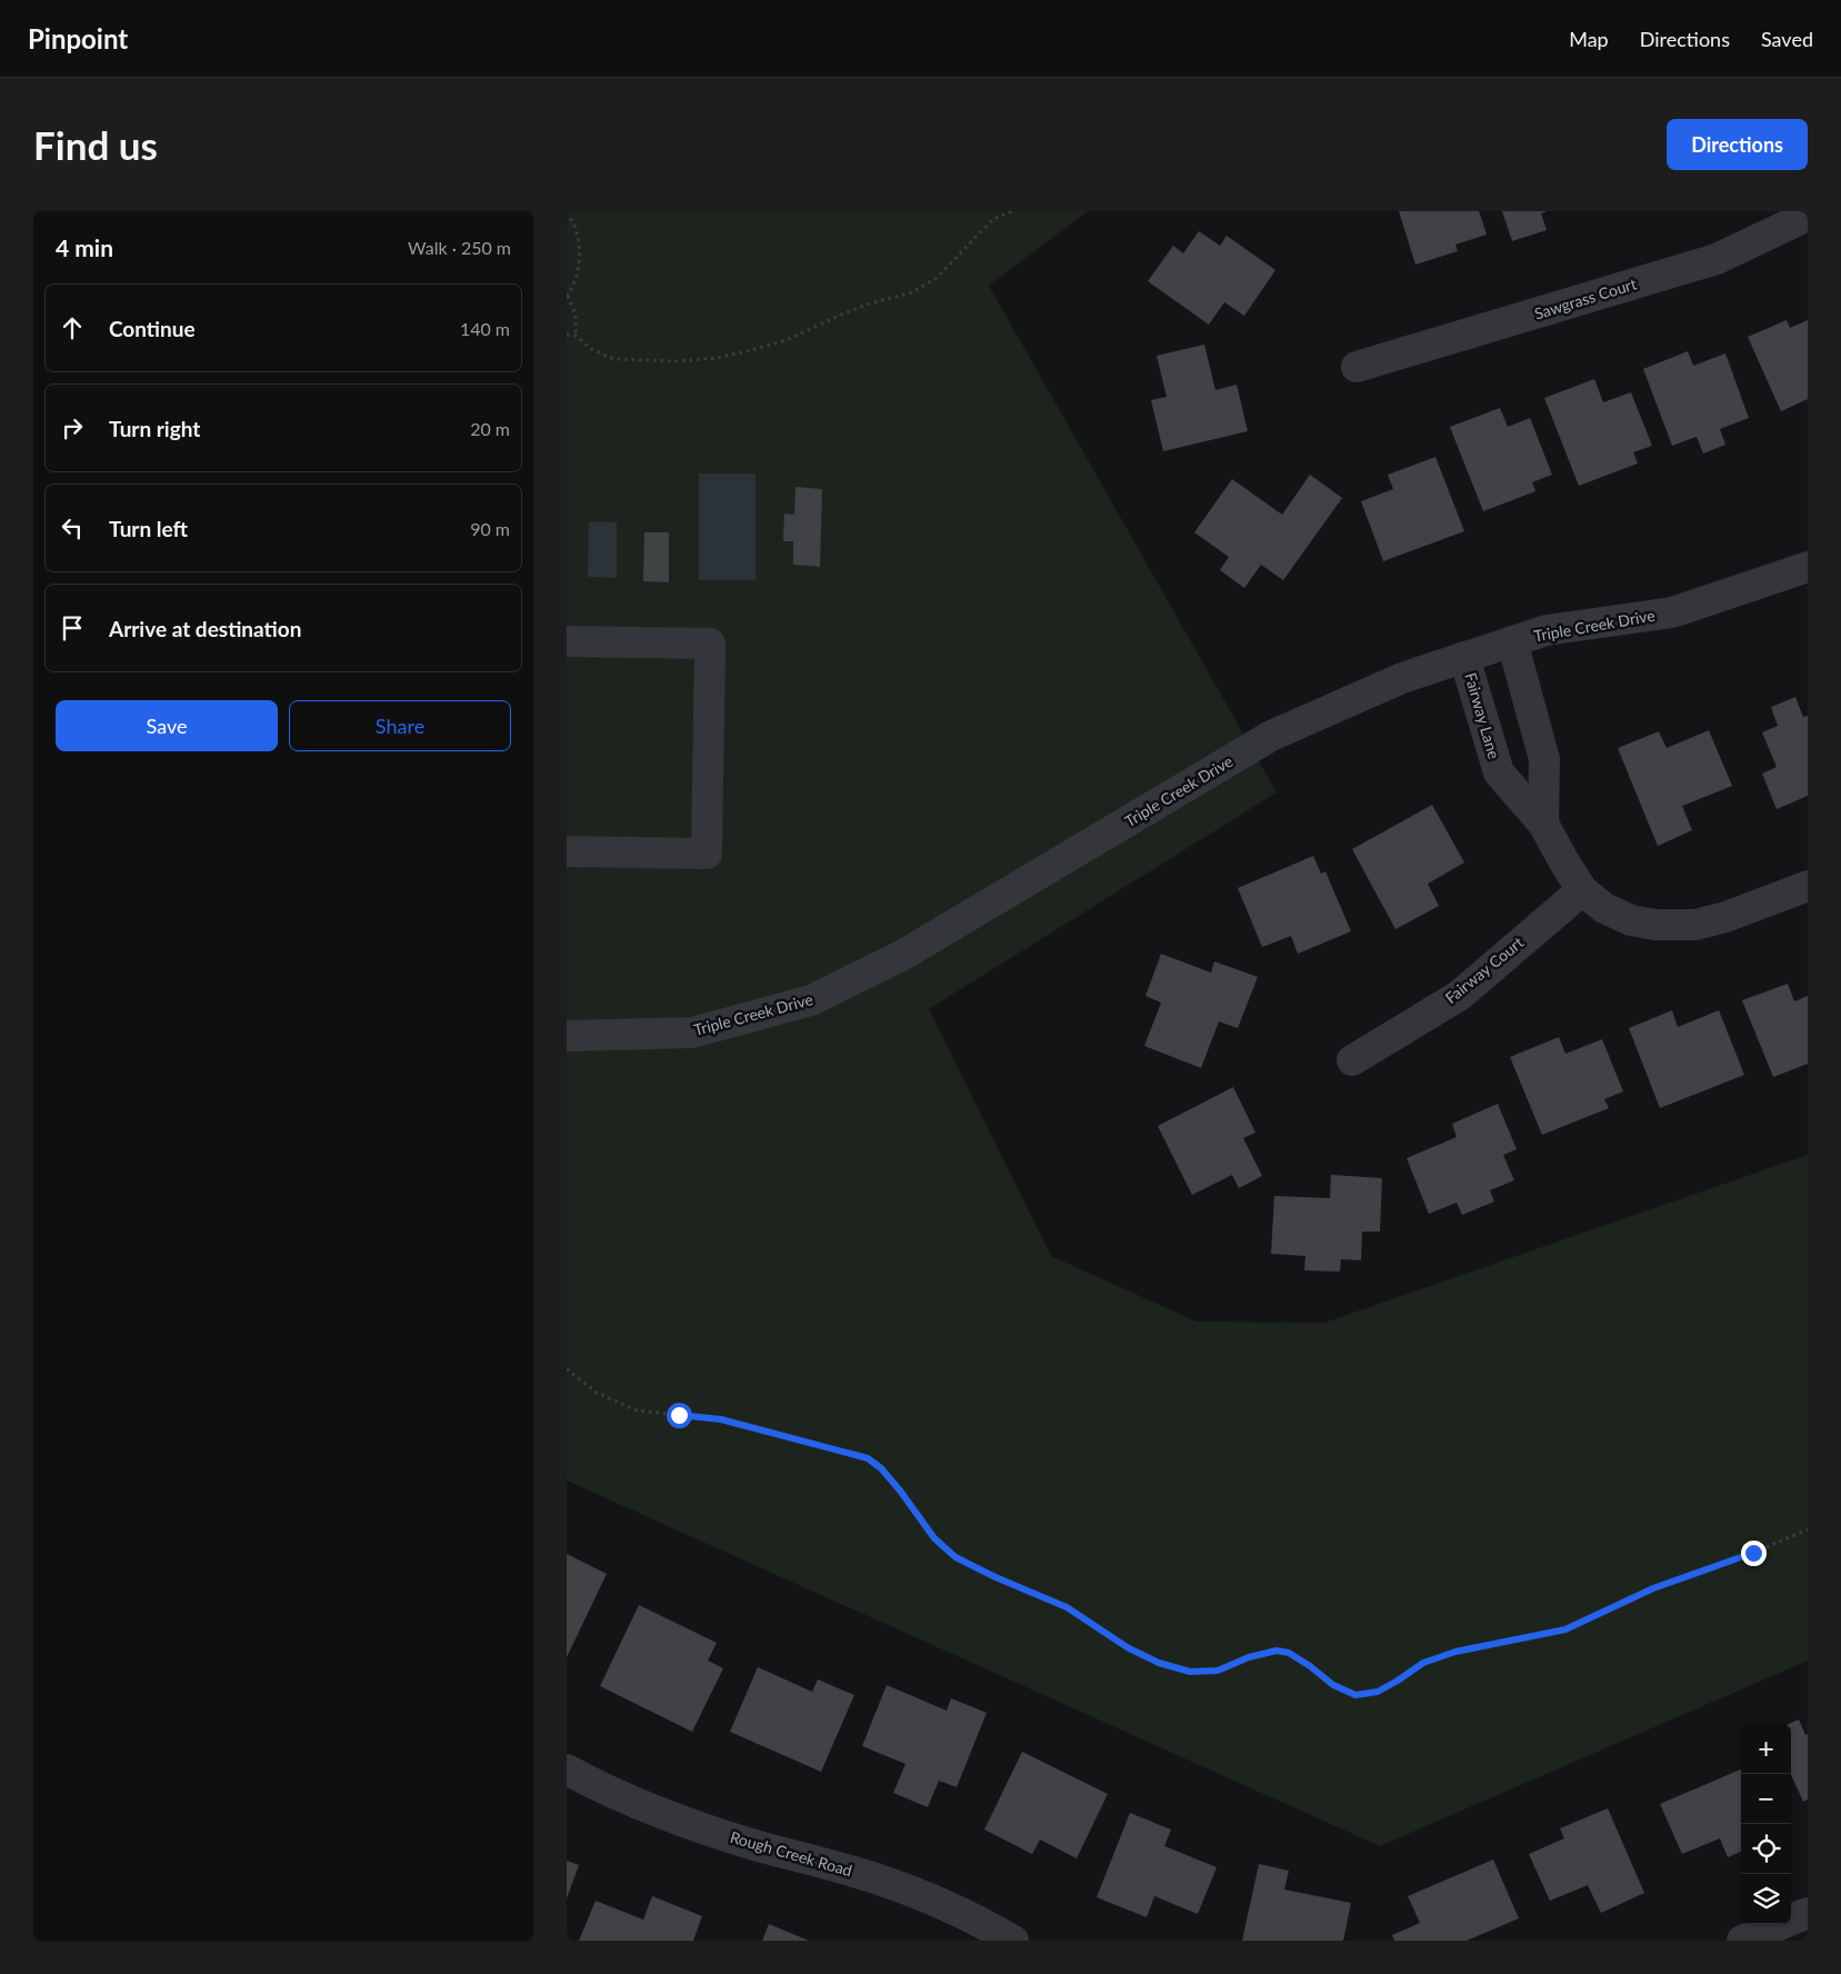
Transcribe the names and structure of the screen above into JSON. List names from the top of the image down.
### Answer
{
  "streets": {
    "street": [
      "Sawgrass Court",
      "Triple Creek Drive",
      "Fairway Lane",
      "Fairway Court",
      "Rough Creek Road"
    ]
  },
  "crossings": [
    ["Triple Creek Drive", "Fairway Lane"],
    ["Fairway Lane", "Fairway Court"]
  ],
  "page": {
    "header": "Pinpoint",
    "nav": ["Map", "Directions", "Saved"],
    "buttons": [
      "Directions",
      ["Save", "Share"]
    ],
    "title": "Find us",
    "heading": ["4 min", "Walk · 250 m"],
    "list": [
      ["Continue", "140 m"],
      ["Turn right", "20 m"],
      ["Turn left", "90 m"],
      "Arrive at destination"
    ],
    "map_buttons": ["+", "−"]
  }
}
